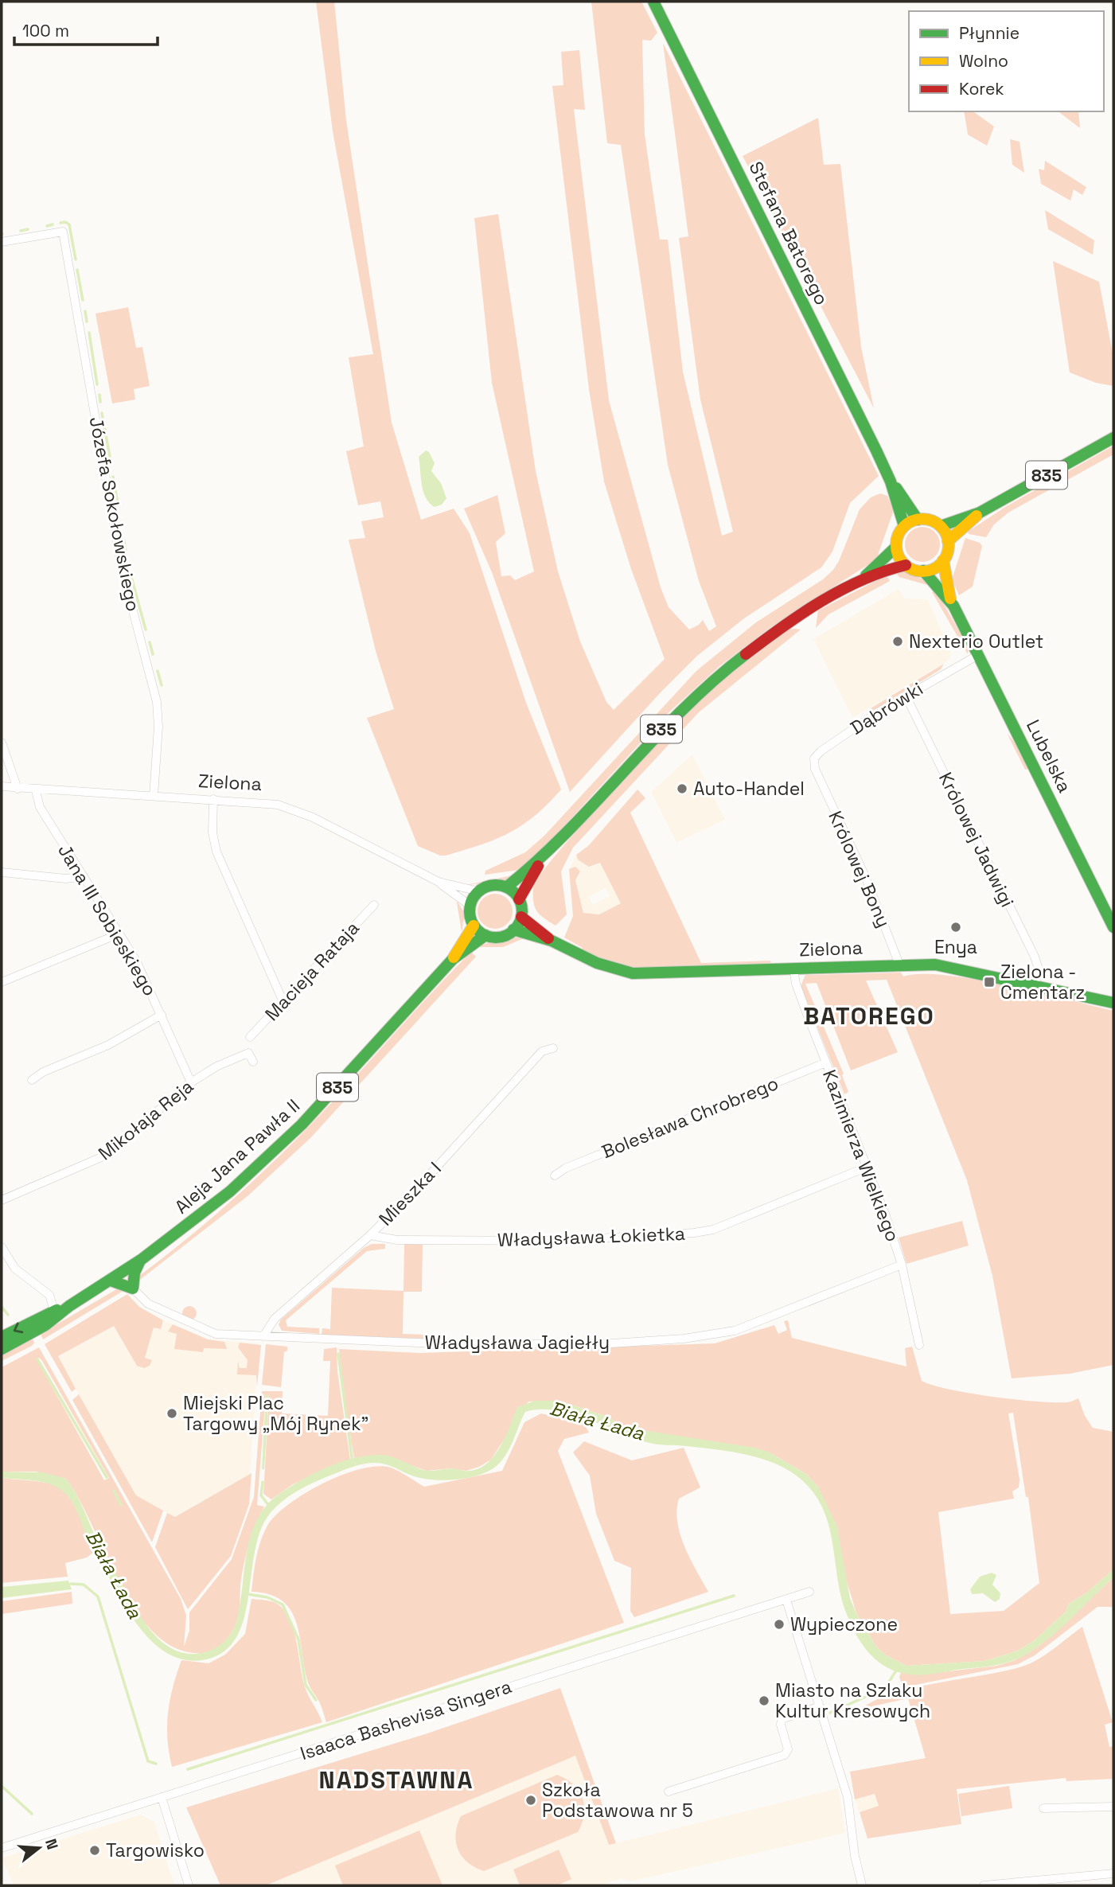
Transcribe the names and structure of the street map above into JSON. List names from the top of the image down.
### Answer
{
  "streets": {
    "main road": [
      "Stefana Batorego",
      "835",
      "Lubelska",
      "Zielona",
      "Aleja Jana Pawła II"
    ],
    "street": [
      "Józefa Sokołowskiego",
      "Dąbrówki",
      "Królowej Jadwigi",
      "Królowej Bony",
      "Jana III Sobieskiego",
      "Macieja Rataja",
      "Bolesława Chrobrego",
      "Mikołaja Reja",
      "Kazimierza Wielkiego",
      "Mieszka I",
      "Władysława Łokietka",
      "Władysława Jagiełły",
      "Isaaca Bashevisa Singera"
    ]
  },
  "crossings": [
    ["Stefana Batorego", "835"],
    ["Stefana Batorego", "Lubelska"],
    ["835", "Lubelska"],
    ["835", "Zielona"],
    ["835", "Aleja Jana Pawła II"],
    ["Józefa Sokołowskiego", "Zielona"],
    ["Dąbrówki", "Lubelska"],
    ["Dąbrówki", "Królowej Jadwigi"],
    ["Dąbrówki", "Królowej Bony"],
    ["Zielona", "Królowej Jadwigi"],
    ["Zielona", "Królowej Bony"],
    ["Zielona", "Jana III Sobieskiego"],
    ["Zielona", "Kazimierza Wielkiego"],
    ["Zielona", "Aleja Jana Pawła II"],
    ["Jana III Sobieskiego", "Mikołaja Reja"],
    ["Bolesława Chrobrego", "Kazimierza Wielkiego"],
    ["Kazimierza Wielkiego", "Władysława Łokietka"],
    ["Kazimierza Wielkiego", "Władysława Jagiełły"],
    ["Mieszka I", "Władysława Łokietka"],
    ["Mieszka I", "Władysława Jagiełły"]
  ],
  "districts": ["BATOREGO", "NADSTAWNA"],
  "water": ["Biała Łada"],
  "places": {
    "other": [
      "Nexterio Outlet",
      "Auto-Handel",
      "Enya",
      "Miejski Plac Targowy „Mój Rynek”",
      "Wypieczone",
      "Miasto na Szlaku Kultur Kresowych",
      "Szkoła Podstawowa nr 5",
      "Targowisko"
    ],
    "transit": ["Zielona - Cmentarz"]
  },
  "legend": ["Płynnie", "Wolno", "Korek"],
  "scale_bar": "100 m",
  "north": "right"
}
